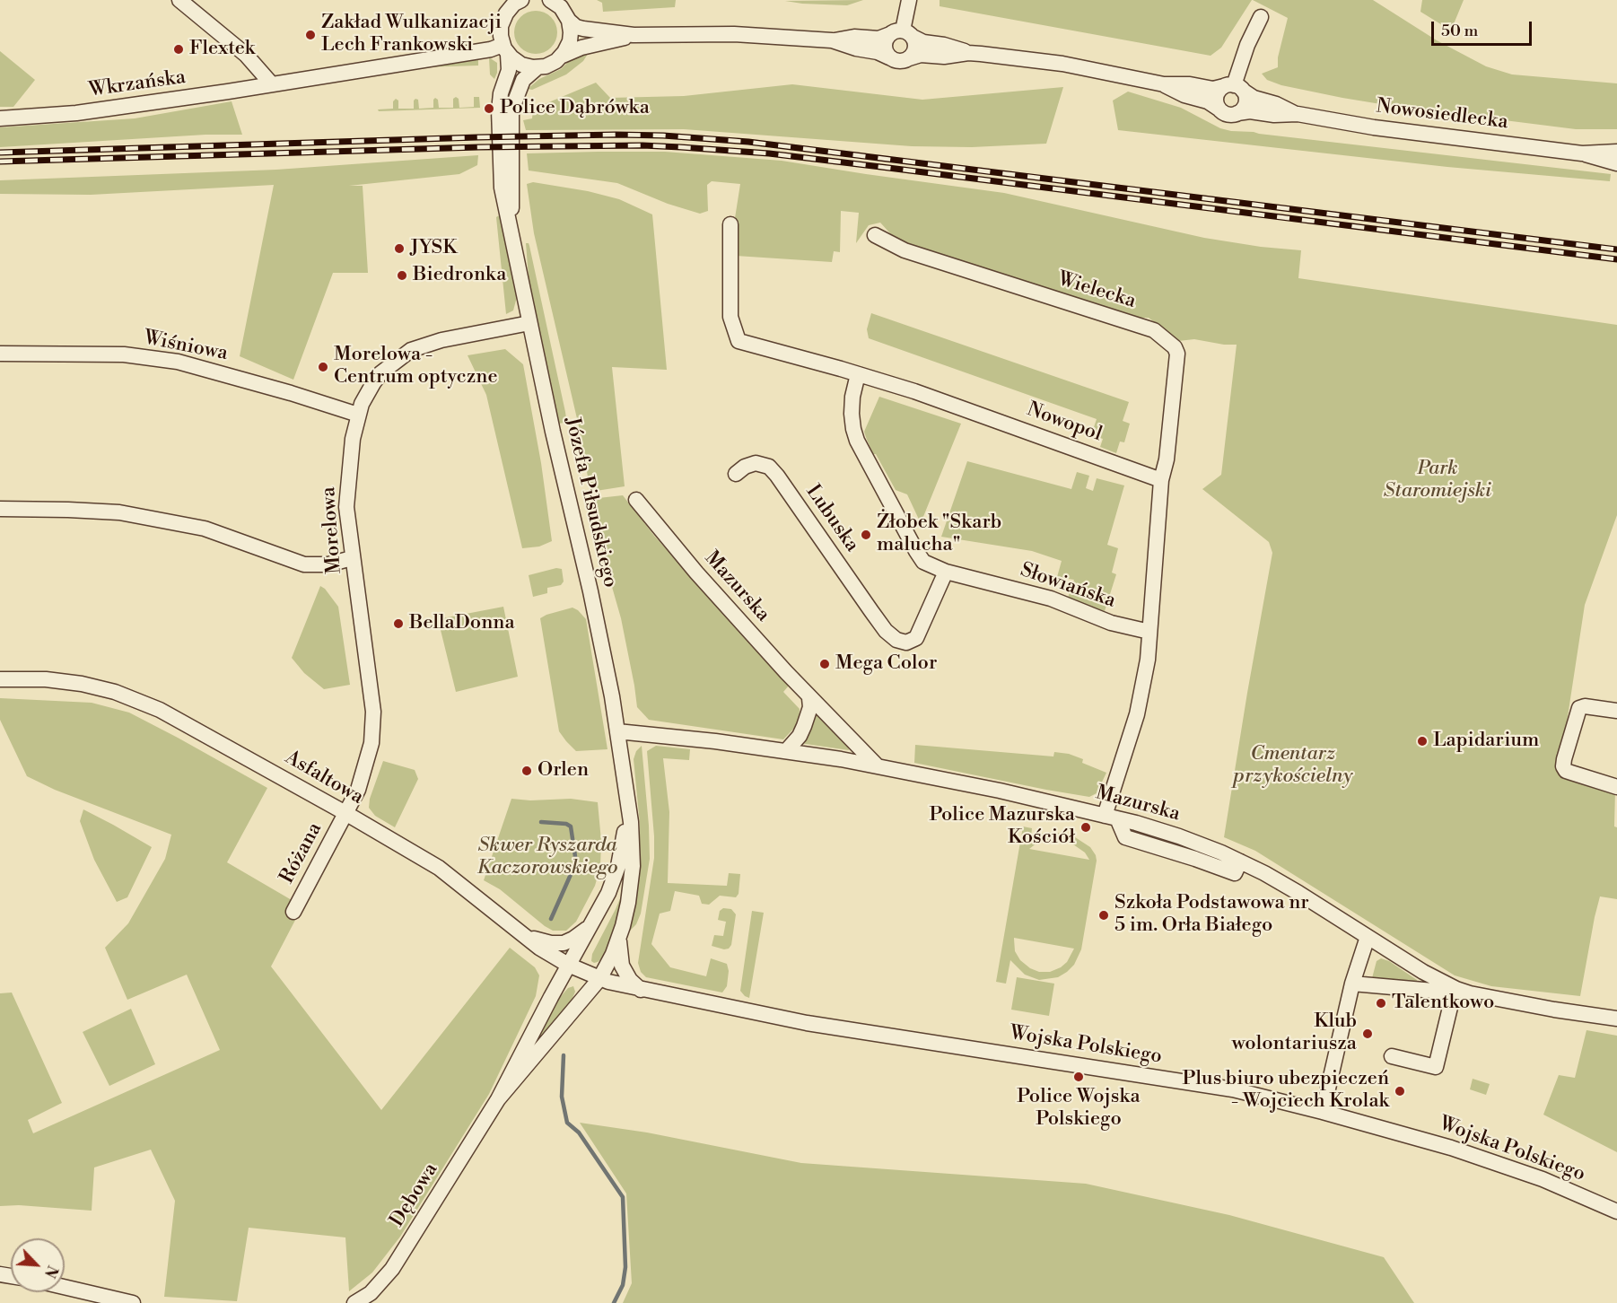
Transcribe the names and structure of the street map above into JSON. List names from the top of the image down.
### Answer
{
  "streets": {
    "street": [
      "Wkrzańska",
      "Nowosiedlecka",
      "Wielecka",
      "Wiśniowa",
      "Nowopol",
      "Józefa Piłsudskiego",
      "Lubuska",
      "Morelowa",
      "Słowiańska",
      "Mazurska",
      "Asfaltowa",
      "Różana",
      "Wojska Polskiego",
      "Dębowa"
    ]
  },
  "crossings": [
    ["Wkrzańska", "Józefa Piłsudskiego"],
    ["Nowosiedlecka", "Józefa Piłsudskiego"],
    ["Wielecka", "Nowopol"],
    ["Wiśniowa", "Morelowa"],
    ["Nowopol", "Słowiańska"],
    ["Józefa Piłsudskiego", "Morelowa"],
    ["Józefa Piłsudskiego", "Mazurska"],
    ["Józefa Piłsudskiego", "Asfaltowa"],
    ["Józefa Piłsudskiego", "Wojska Polskiego"],
    ["Józefa Piłsudskiego", "Dębowa"],
    ["Lubuska", "Słowiańska"],
    ["Morelowa", "Asfaltowa"],
    ["Morelowa", "Różana"],
    ["Asfaltowa", "Różana"],
    ["Asfaltowa", "Wojska Polskiego"],
    ["Asfaltowa", "Dębowa"],
    ["Wojska Polskiego", "Dębowa"]
  ],
  "parks": ["Park Staromiejski", "Cmentarz przykościelny", "Skwer Ryszarda Kaczorowskiego"],
  "places": [
    "Zakład Wulkanizacji Lech Frankowski",
    "Flextek",
    "Police Dąbrówka",
    "JYSK",
    "Biedronka",
    "Morelowa - Centrum optyczne",
    "Żłobek \"Skarb malucha\"",
    "BellaDonna",
    "Mega Color",
    "Lapidarium",
    "Orlen",
    "Police Mazurska Kościół",
    "Szkoła Podstawowa nr 5 im. Orła Białego",
    "Talentkowo",
    "Klub wolontariusza",
    "Police Wojska Polskiego",
    "Plus biuro ubezpieczeń - Wojciech Krolak"
  ],
  "scale_bar": "50 m",
  "north": "bottom right"
}
